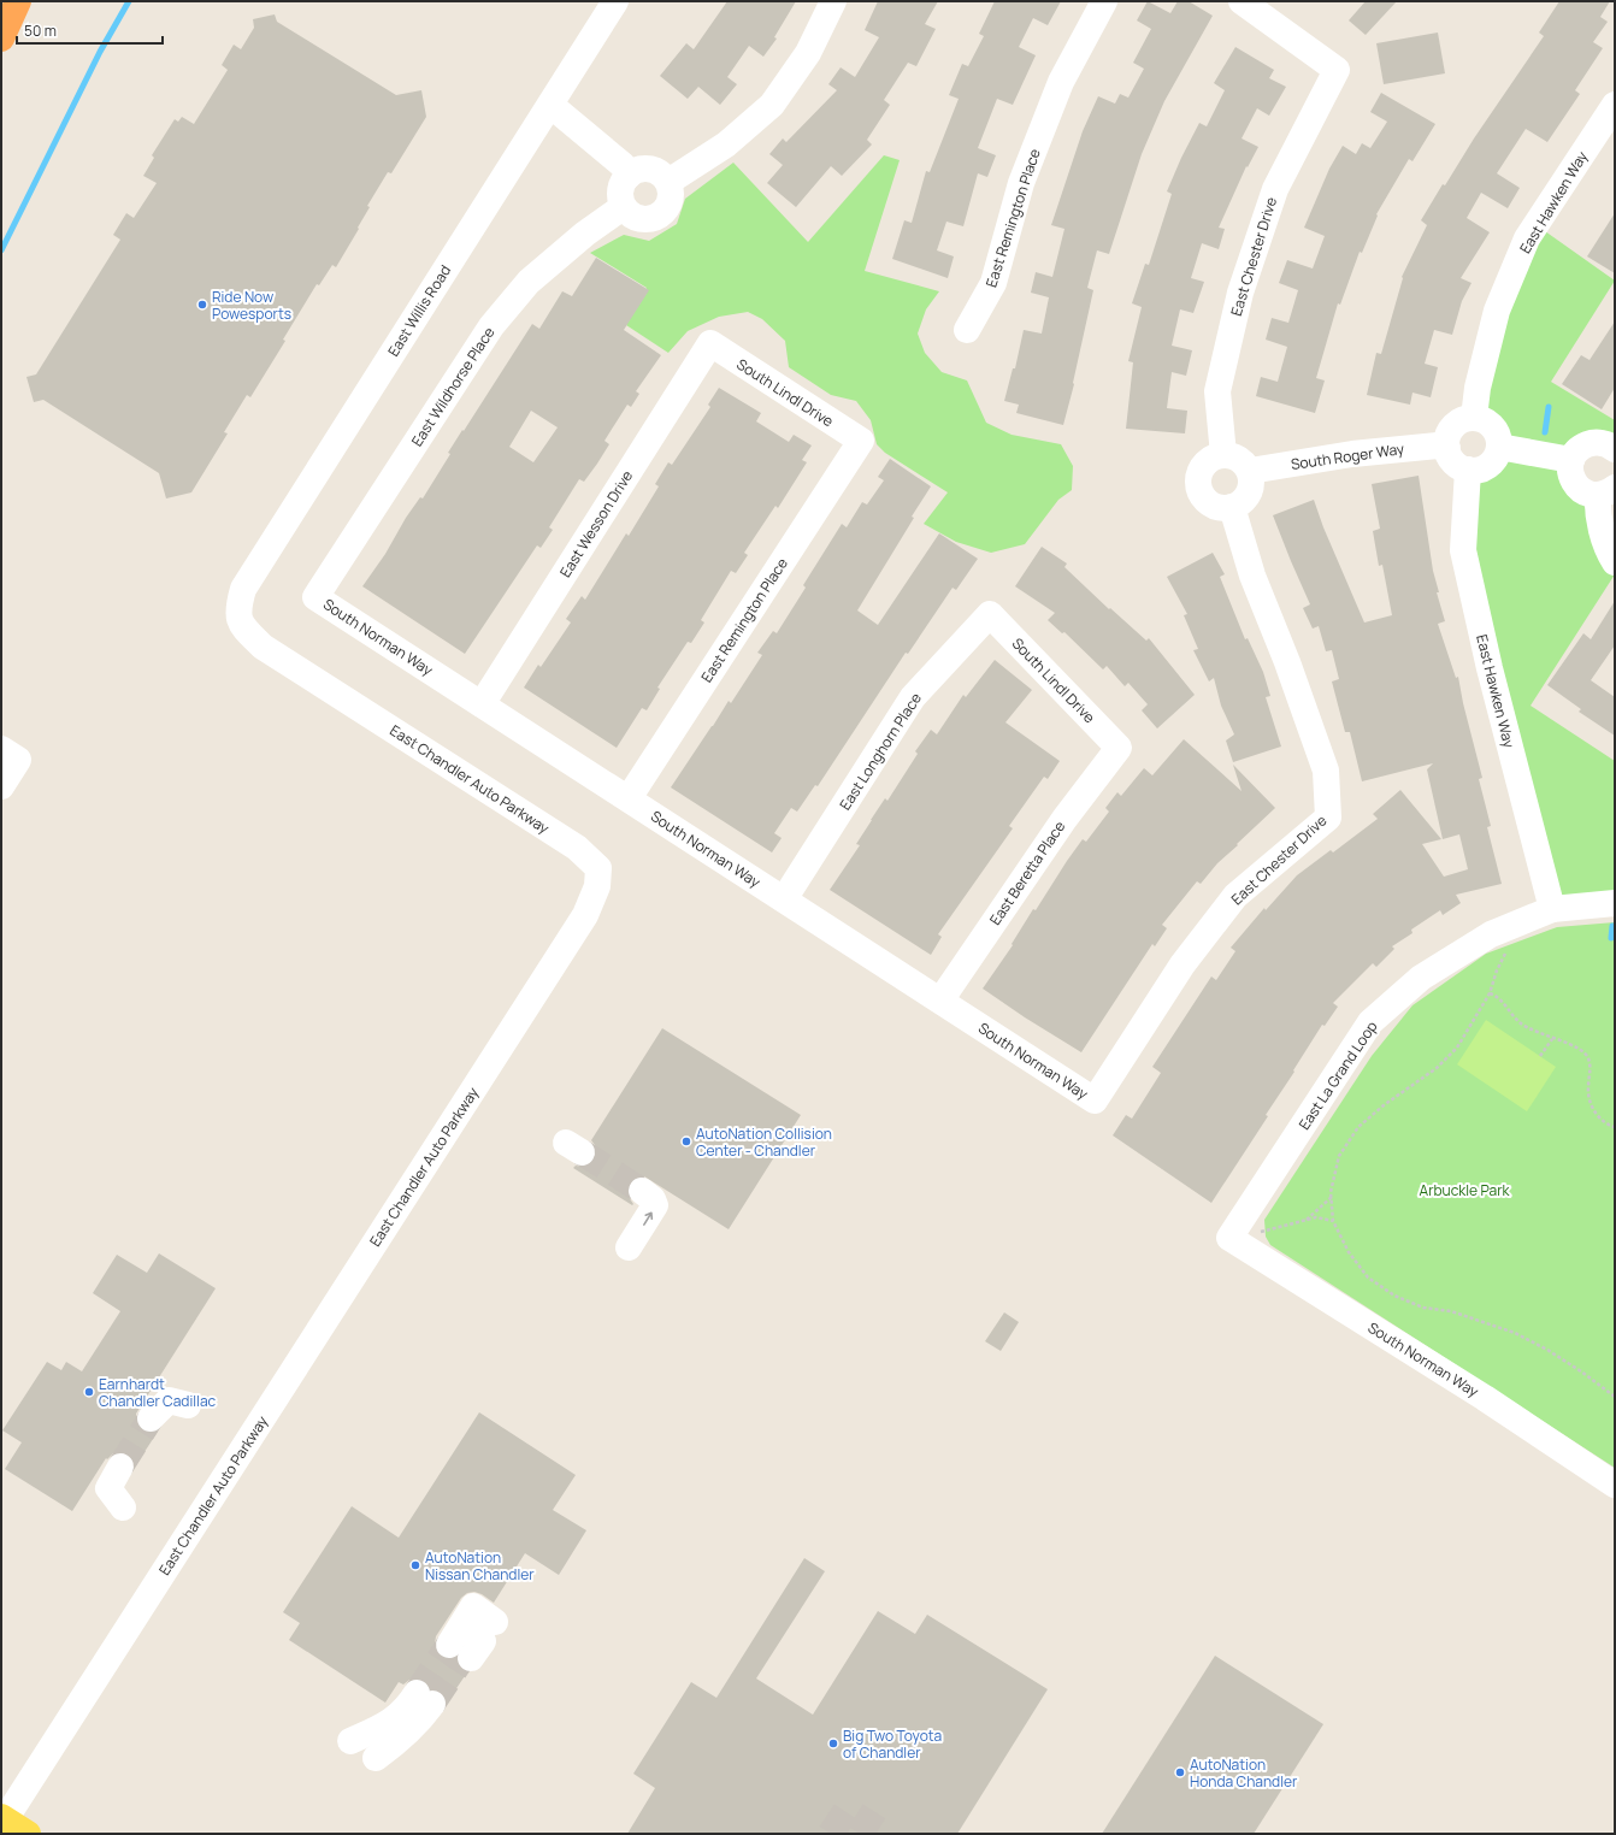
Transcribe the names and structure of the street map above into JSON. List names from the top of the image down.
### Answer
{
  "streets": {
    "street": [
      "East Hawken Way",
      "East Remington Place",
      "East Chester Drive",
      "East Willis Road",
      "East Wildhorse Place",
      "South Lindl Drive",
      "South Roger Way",
      "East Wesson Drive",
      "South Norman Way",
      "East Longhorn Place",
      "East Chandler Auto Parkway",
      "East Beretta Place",
      "East La Grand Loop"
    ]
  },
  "crossings": [
    ["East Hawken Way", "South Roger Way"],
    ["East Hawken Way", "East La Grand Loop"],
    ["East Remington Place", "South Lindl Drive"],
    ["East Remington Place", "South Norman Way"],
    ["East Chester Drive", "South Roger Way"],
    ["East Chester Drive", "South Norman Way"],
    ["East Willis Road", "East Chandler Auto Parkway"],
    ["East Wildhorse Place", "South Norman Way"],
    ["South Lindl Drive", "East Wesson Drive"],
    ["South Lindl Drive", "East Longhorn Place"],
    ["South Lindl Drive", "East Beretta Place"],
    ["East Wesson Drive", "South Norman Way"],
    ["South Norman Way", "East Longhorn Place"],
    ["South Norman Way", "East Beretta Place"],
    ["South Norman Way", "East La Grand Loop"]
  ],
  "parks": ["Arbuckle Park"],
  "places": [
    "Ride Now Powesports",
    "AutoNation Collision Center - Chandler",
    "Earnhardt Chandler Cadillac",
    "AutoNation Nissan Chandler",
    "Big Two Toyota of Chandler",
    "AutoNation Honda Chandler"
  ],
  "scale_bar": "50 m"
}
